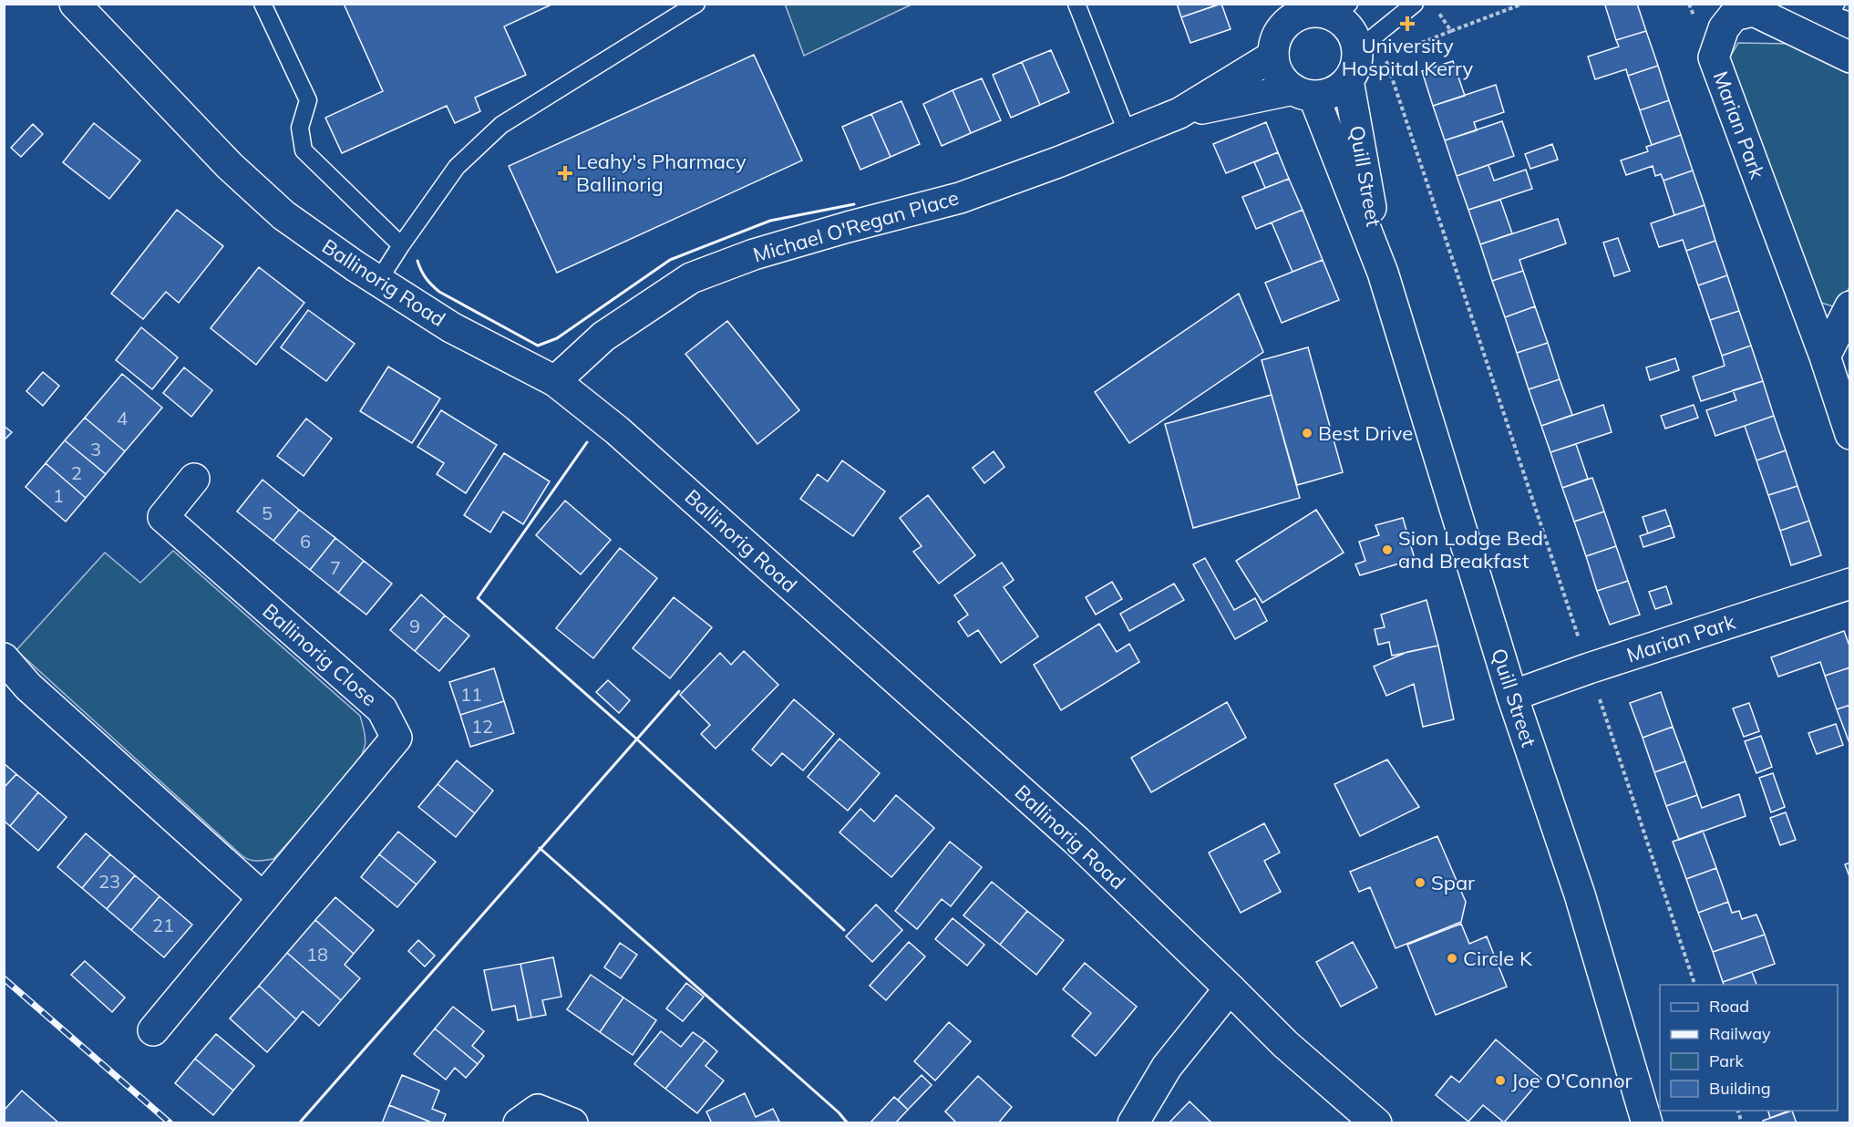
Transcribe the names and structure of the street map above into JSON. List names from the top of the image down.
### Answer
{
  "streets": {
    "street": [
      "Marian Park",
      "Quill Street",
      "Michael O'Regan Place",
      "Ballinorig Road",
      "Ballinorig Close"
    ]
  },
  "crossings": [
    ["Marian Park", "Quill Street"],
    ["Michael O'Regan Place", "Ballinorig Road"]
  ],
  "places": {
    "health": ["University Hospital Kerry", "Leahy's Pharmacy Ballinorig"],
    "other": [
      "Best Drive",
      "Sion Lodge Bed and Breakfast",
      "Spar",
      "Circle K",
      "Joe O'Connor"
    ]
  },
  "house_numbers": [
    "4",
    "3",
    "2",
    "1",
    "5",
    "6",
    "7",
    "9",
    "11",
    "12",
    "23",
    "21",
    "18"
  ],
  "legend": [
    "Road",
    "Railway",
    "Park",
    "Building"
  ]
}
